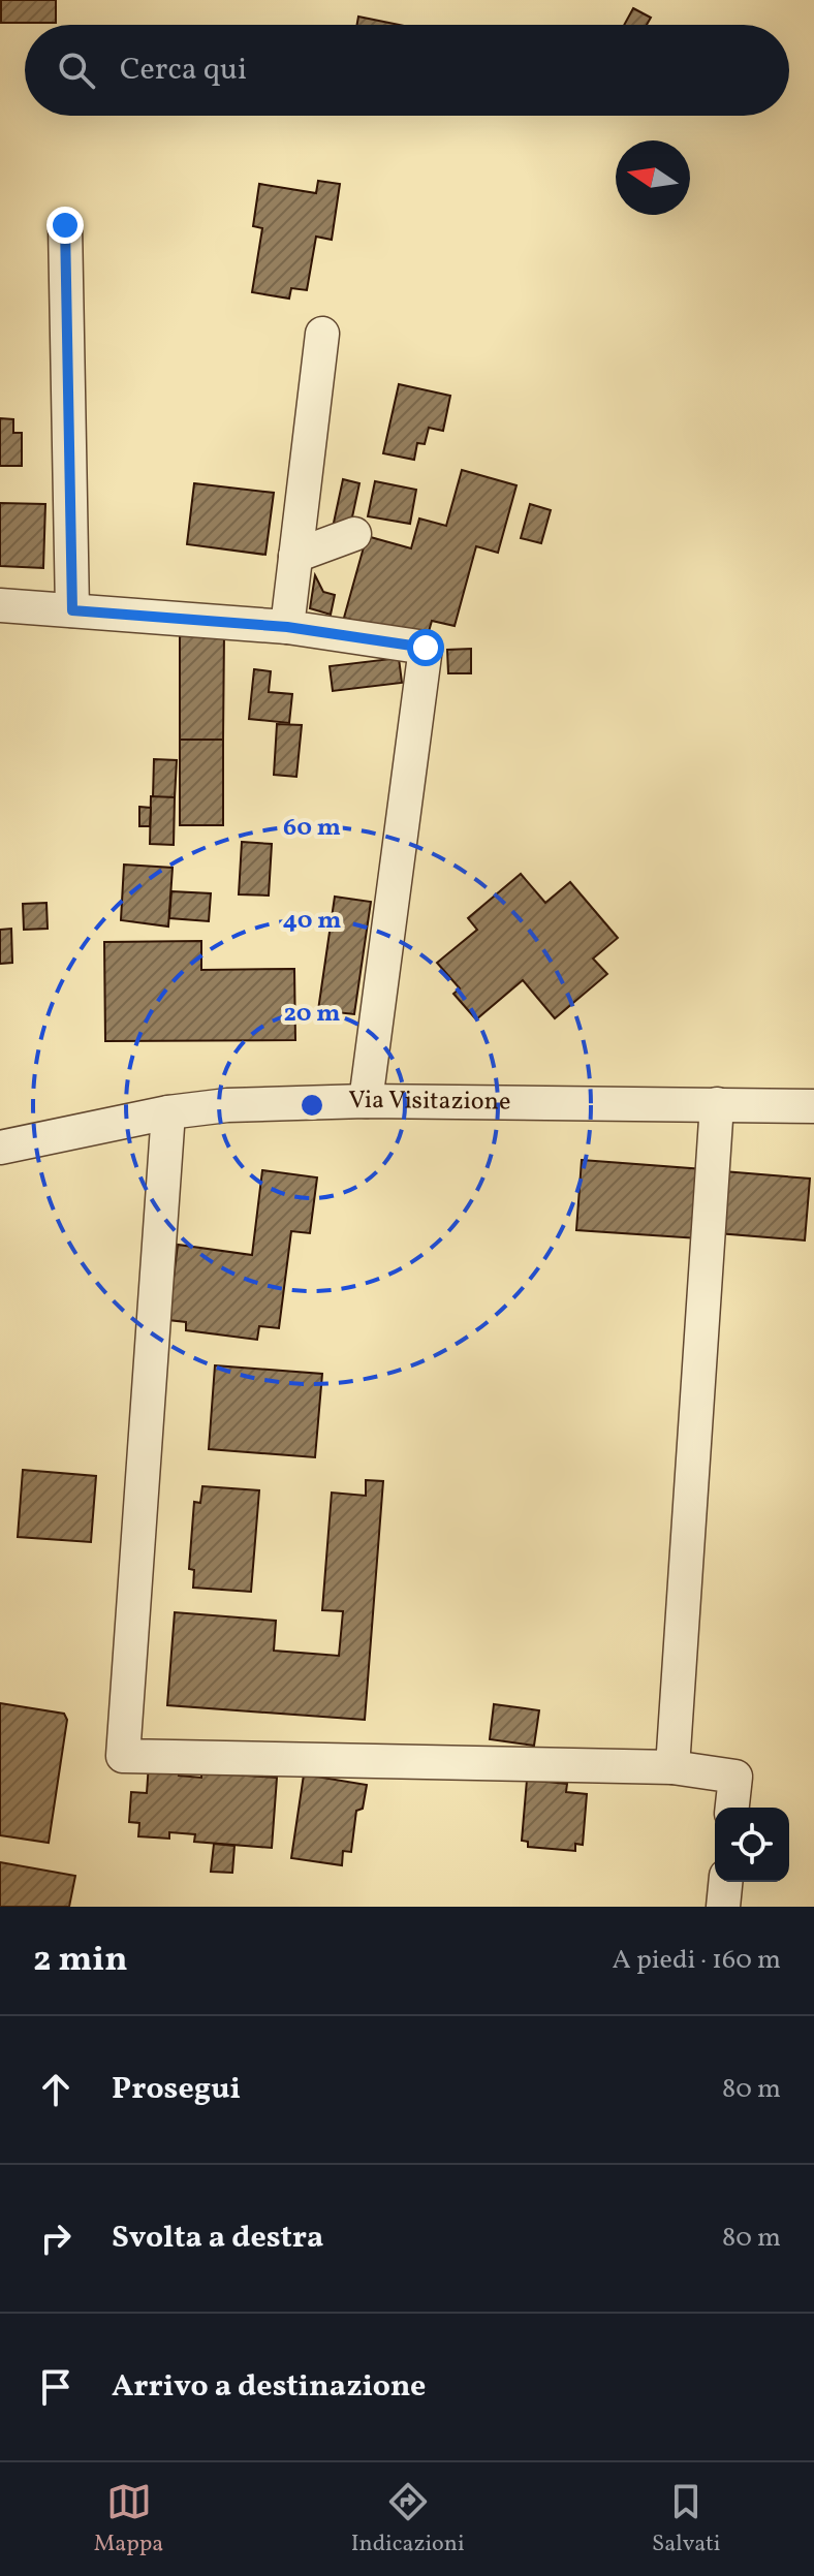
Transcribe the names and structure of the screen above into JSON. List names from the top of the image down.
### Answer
{
  "streets": {
    "street": ["Via Visitazione"]
  },
  "north": "left",
  "page": {
    "search": "Cerca qui",
    "heading": ["2 min", "A piedi · 160 m"],
    "list": [
      ["Prosegui", "80 m"],
      ["Svolta a destra", "80 m"],
      "Arrivo a destinazione"
    ],
    "nav": ["Mappa", "Indicazioni", "Salvati"]
  },
  "rings": ["60 m", "40 m", "20 m"]
}
